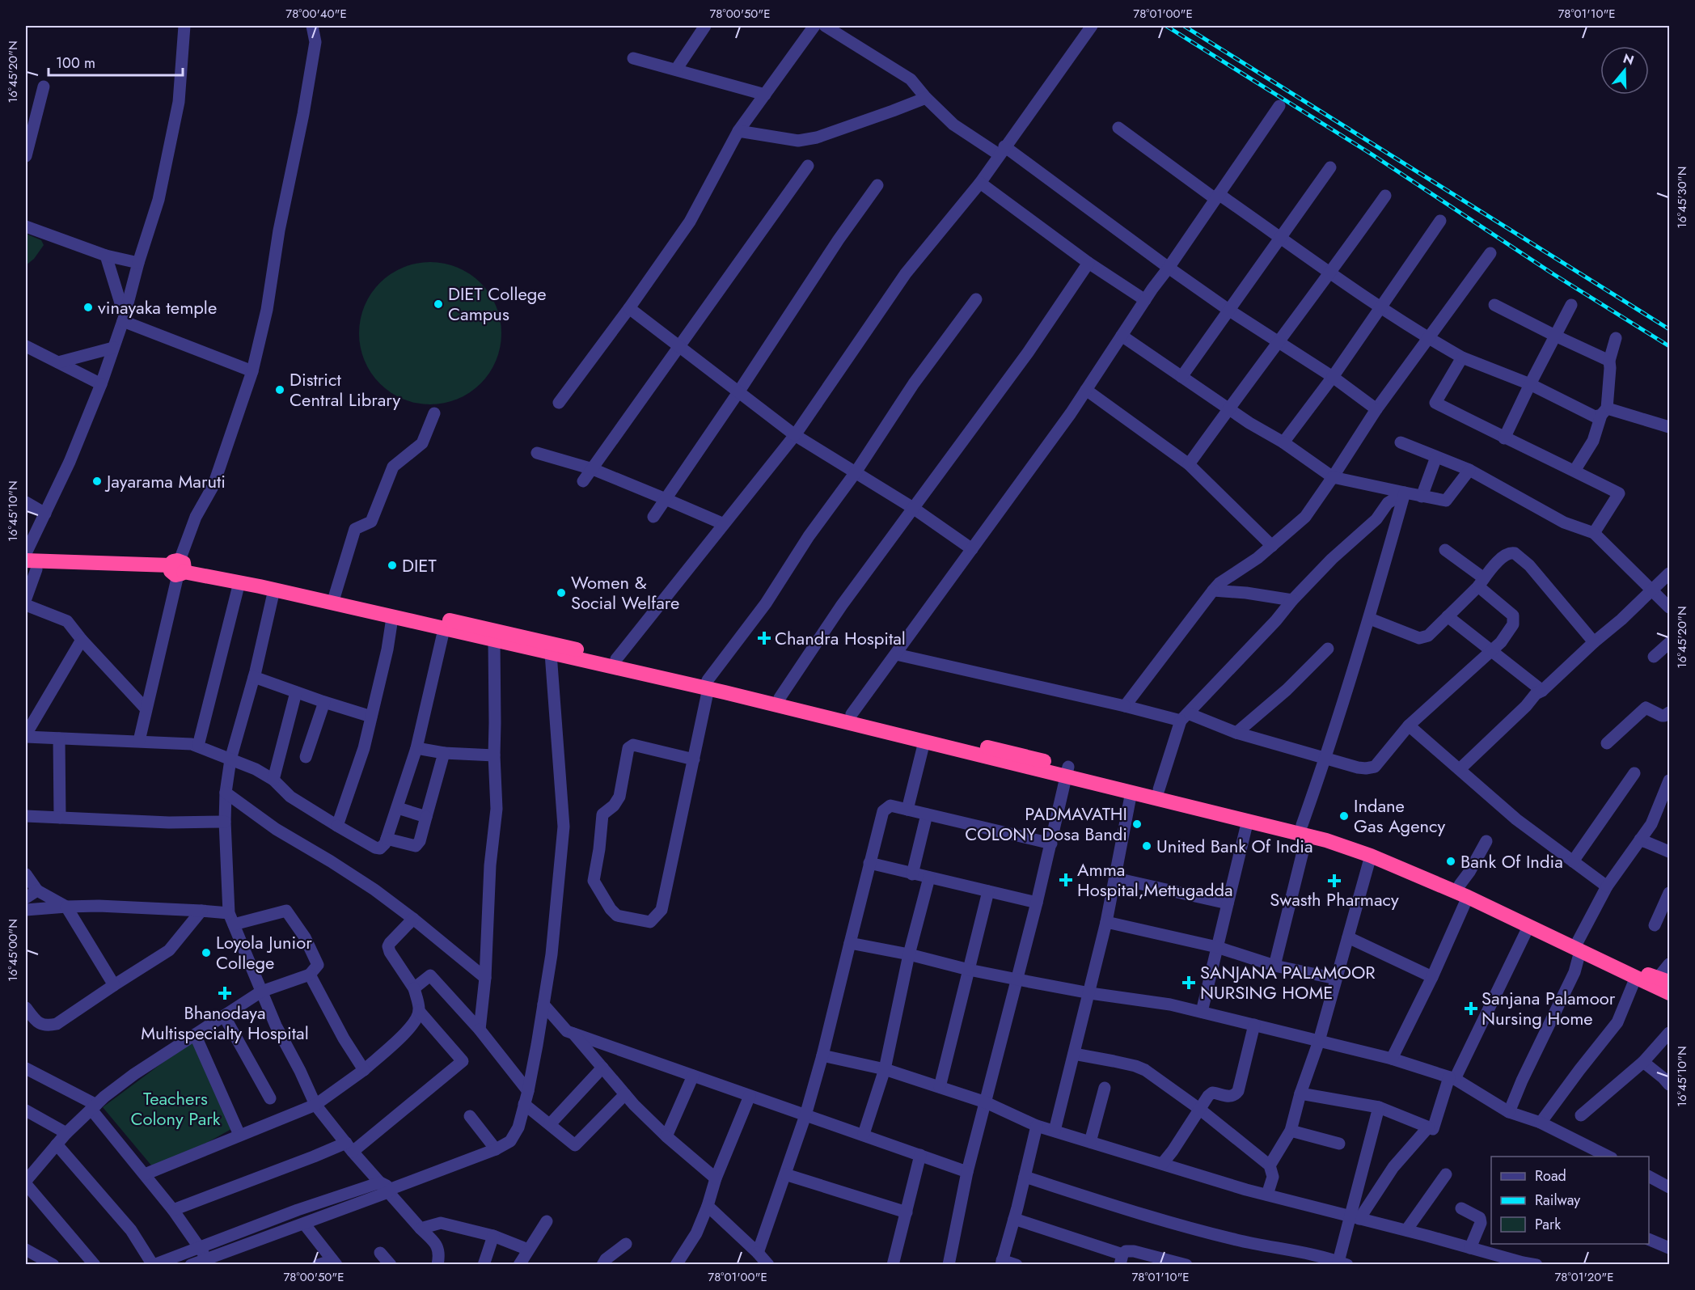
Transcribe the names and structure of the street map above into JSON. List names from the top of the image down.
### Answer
{
  "parks": ["Teachers Colony Park"],
  "places": {
    "other": [
      "DIET College Campus",
      "vinayaka temple",
      "District Central Library",
      "Jayarama Maruti",
      "DIET",
      "Women & Social Welfare",
      "Indane Gas Agency",
      "PADMAVATHI COLONY Dosa Bandi",
      "United Bank Of India",
      "Bank Of India",
      "Loyola Junior College"
    ],
    "health": [
      "Chandra Hospital",
      "Amma Hospital,Mettugadda",
      "Swasth Pharmacy",
      "SANJANA PALAMOOR NURSING HOME",
      "Bhanodaya Multispecialty Hospital",
      "Sanjana Palamoor Nursing Home"
    ]
  },
  "legend": ["Road", "Railway", "Park"],
  "scale_bar": "100 m",
  "north": "top",
  "coordinates": [
    "78°00'40\"E",
    "78°00'50\"E",
    "78°01'00\"E",
    "78°01'10\"E",
    "16°45'20\"N",
    "16°45'30\"N",
    "16°45'10\"N",
    "16°45'00\"N",
    "78°01'20\"E"
  ]
}
